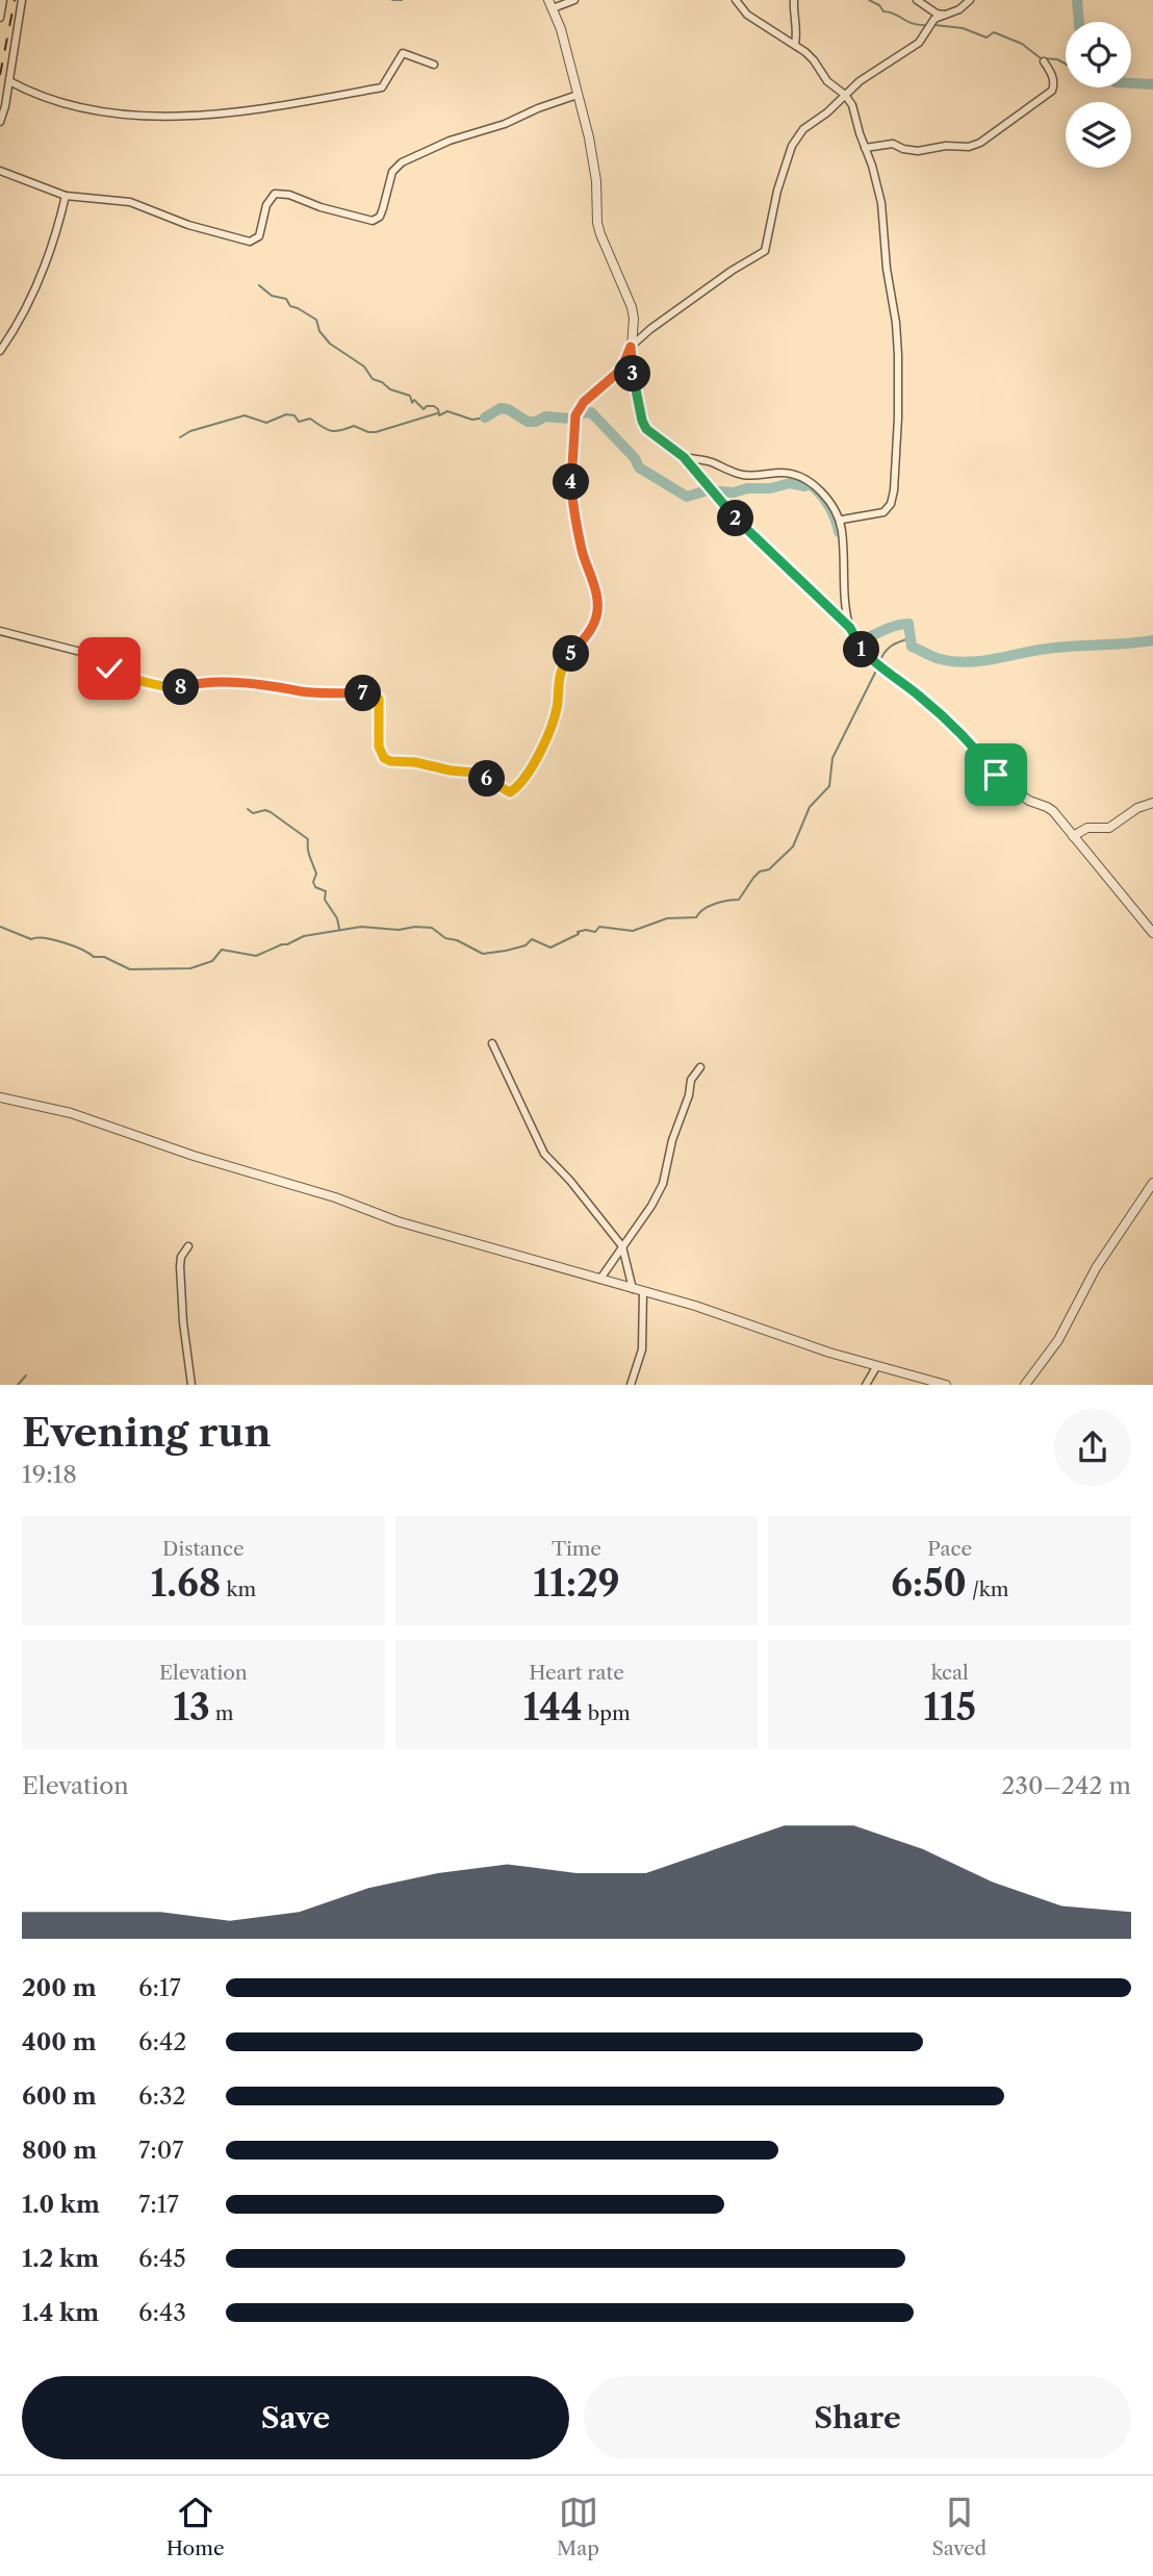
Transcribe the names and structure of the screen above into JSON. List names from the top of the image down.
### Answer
{
  "page": {
    "pins": [
      "3",
      "4",
      "2",
      "1",
      "5",
      "8",
      "7",
      "6"
    ],
    "heading": ["Evening run", "19:18"],
    "stats": [
      ["Distance", "1.68 km"],
      ["Time", "11:29"],
      ["Pace", "6:50 /km"],
      ["Elevation", "13 m"],
      ["Heart rate", "144 bpm"],
      ["kcal", "115"]
    ],
    "chart": ["Elevation", "230–242 m"],
    "list": [
      {
        "name": "200 m",
        "note": "6:17"
      },
      {
        "name": "400 m",
        "note": "6:42"
      },
      {
        "name": "600 m",
        "note": "6:32"
      },
      {
        "name": "800 m",
        "note": "7:07"
      },
      {
        "name": "1.0 km",
        "note": "7:17"
      },
      {
        "name": "1.2 km",
        "note": "6:45"
      },
      {
        "name": "1.4 km",
        "note": "6:43"
      }
    ],
    "buttons": ["Save", "Share"],
    "tabs": ["Home", "Map", "Saved"]
  }
}
